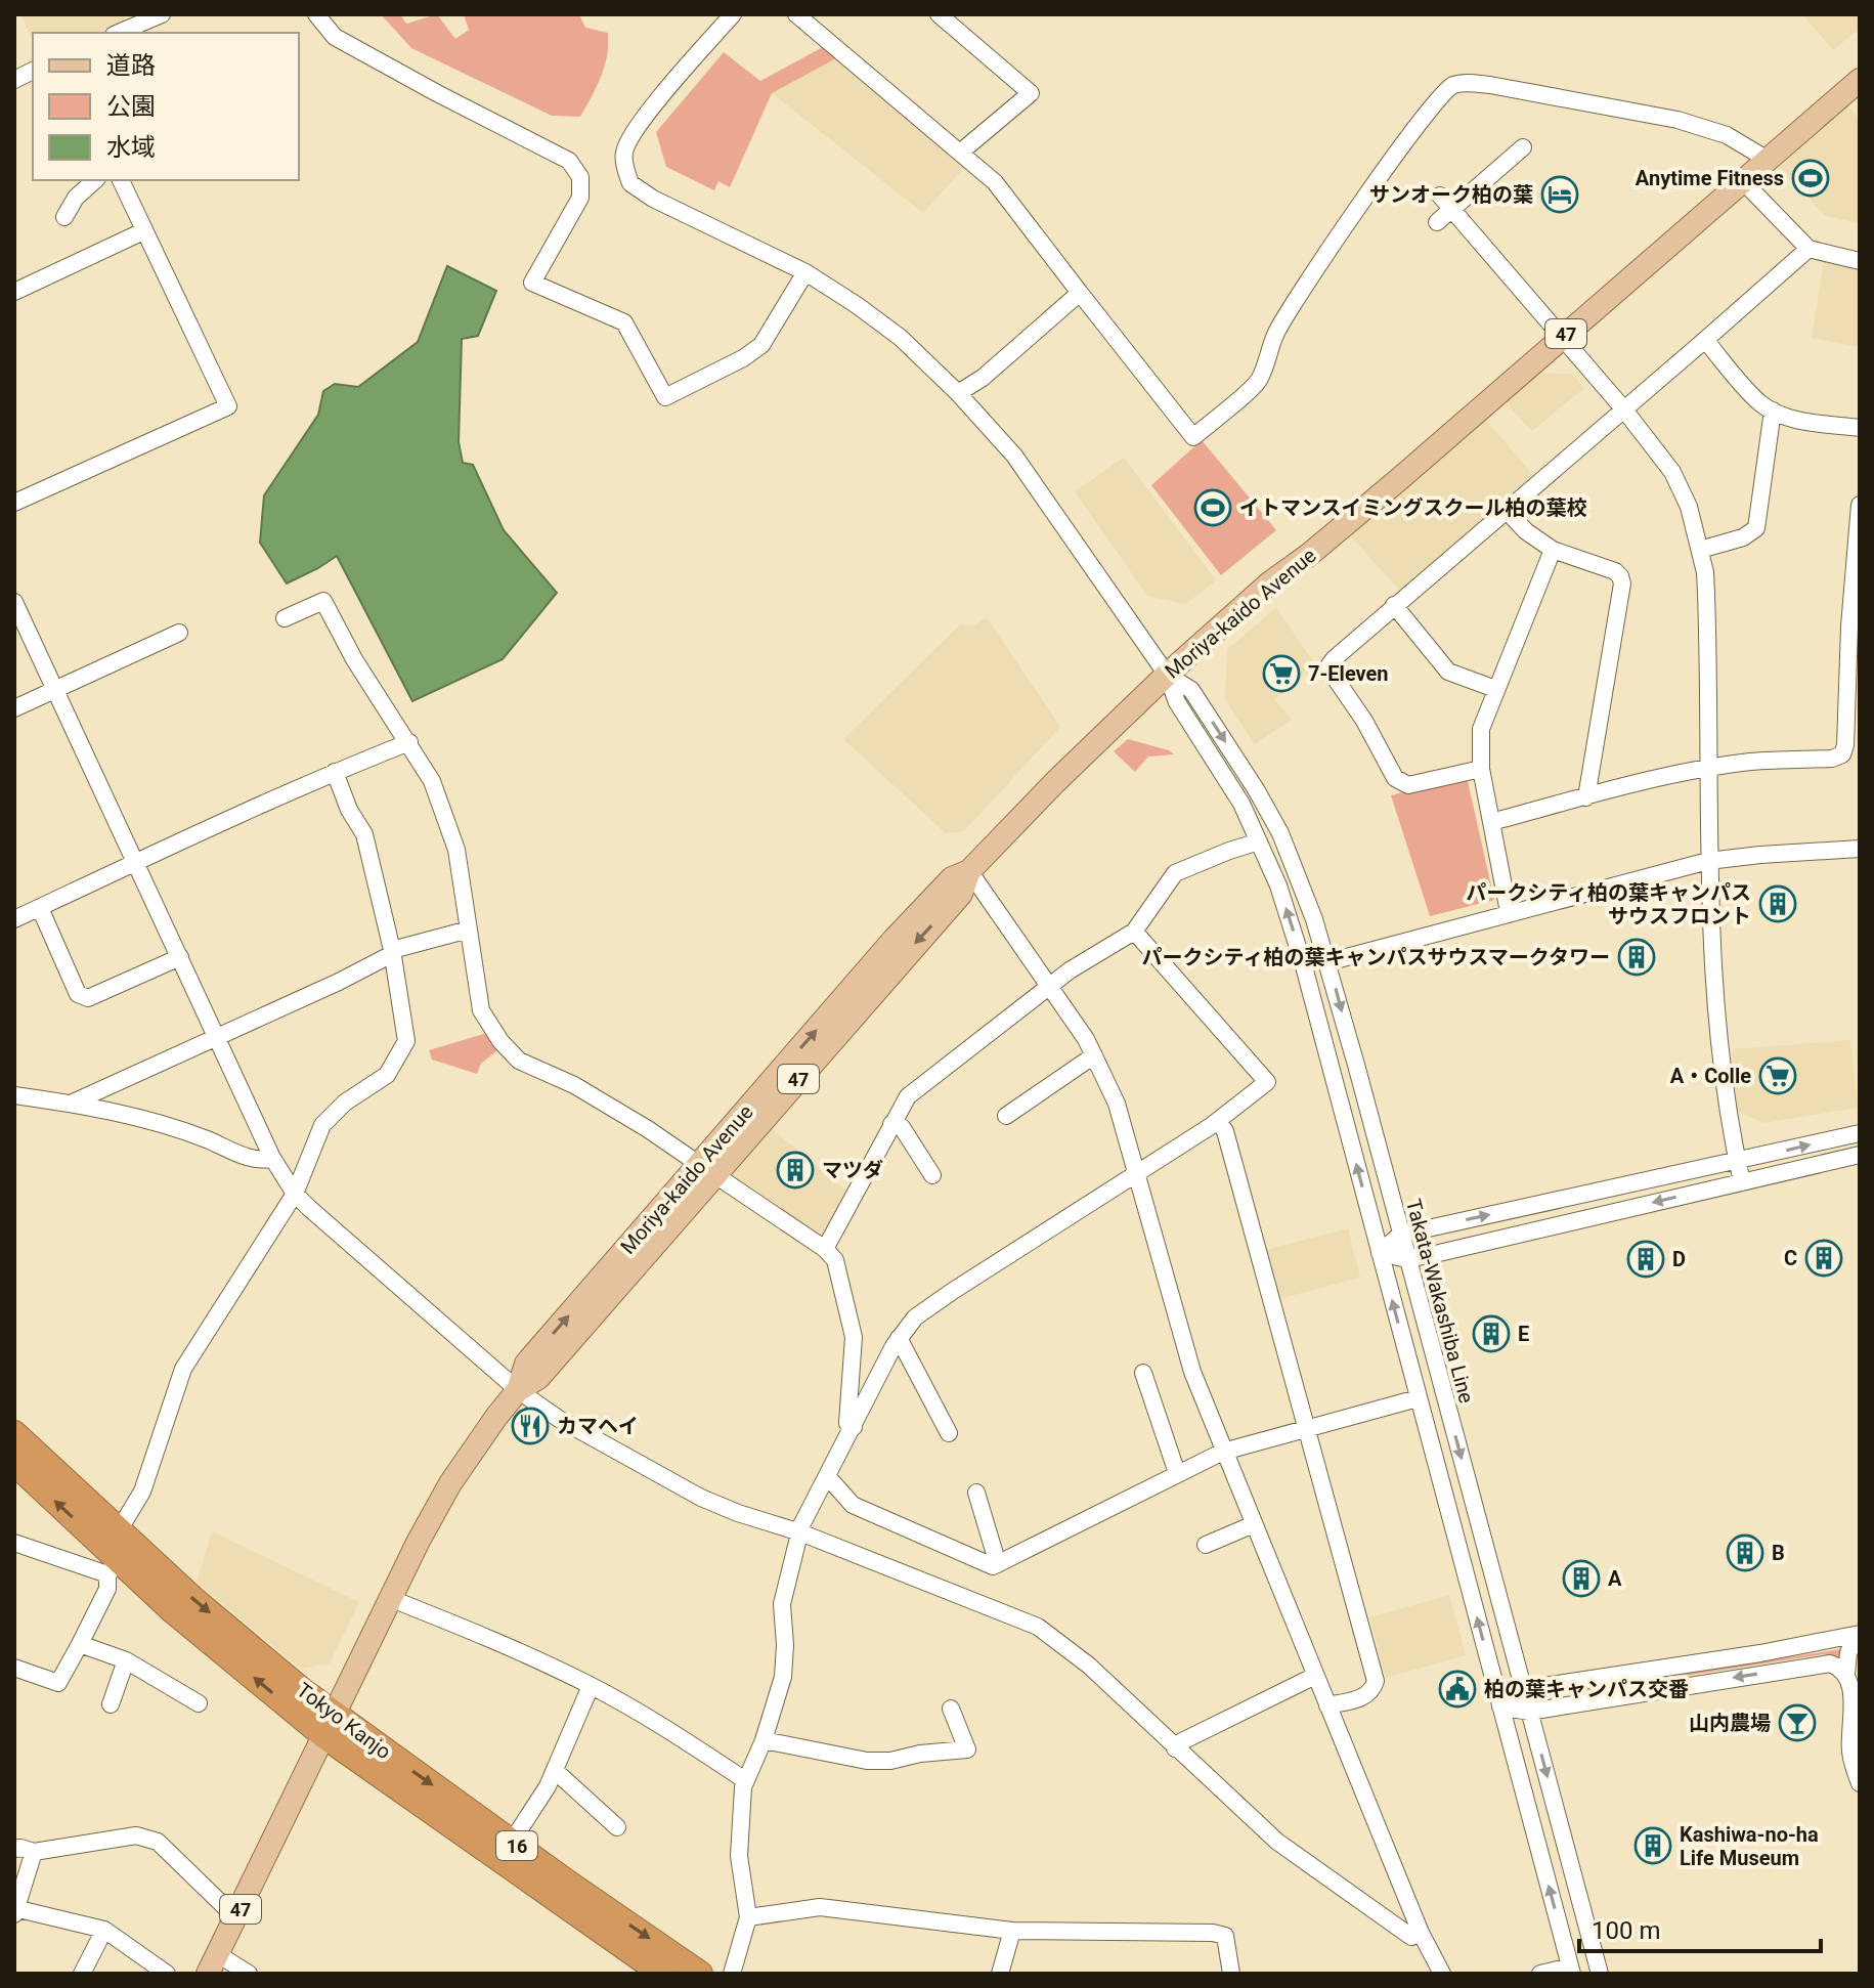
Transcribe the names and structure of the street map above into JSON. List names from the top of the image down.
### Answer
{
  "streets": {
    "highway": ["Tokyo Kanjo", "16"],
    "main road": ["47", "Moriya-kaido Avenue"],
    "street": ["Takata-Wakashiba Line"]
  },
  "crossings": [
    ["Moriya-kaido Avenue", "Takata-Wakashiba Line"],
    ["Moriya-kaido Avenue", "Tokyo Kanjo"]
  ],
  "places": {
    "sports": ["Anytime Fitness", "イトマンスイミングスクール柏の葉校"],
    "hotel": ["サンオーク柏の葉"],
    "supermarket": ["7-Eleven", "A・Colle"],
    "building": [
      "パークシティ柏の葉キャンパス サウスフロント",
      "パークシティ柏の葉キャンパスサウスマークタワー",
      "マツダ",
      "C",
      "D",
      "E",
      "B",
      "A",
      "Kashiwa-no-ha Life Museum"
    ],
    "restaurant": ["カマヘイ"],
    "public building": ["柏の葉キャンパス交番"],
    "bar": ["山内農場"]
  },
  "legend": ["道路", "公園", "水域"],
  "scale_bar": "100 m"
}
